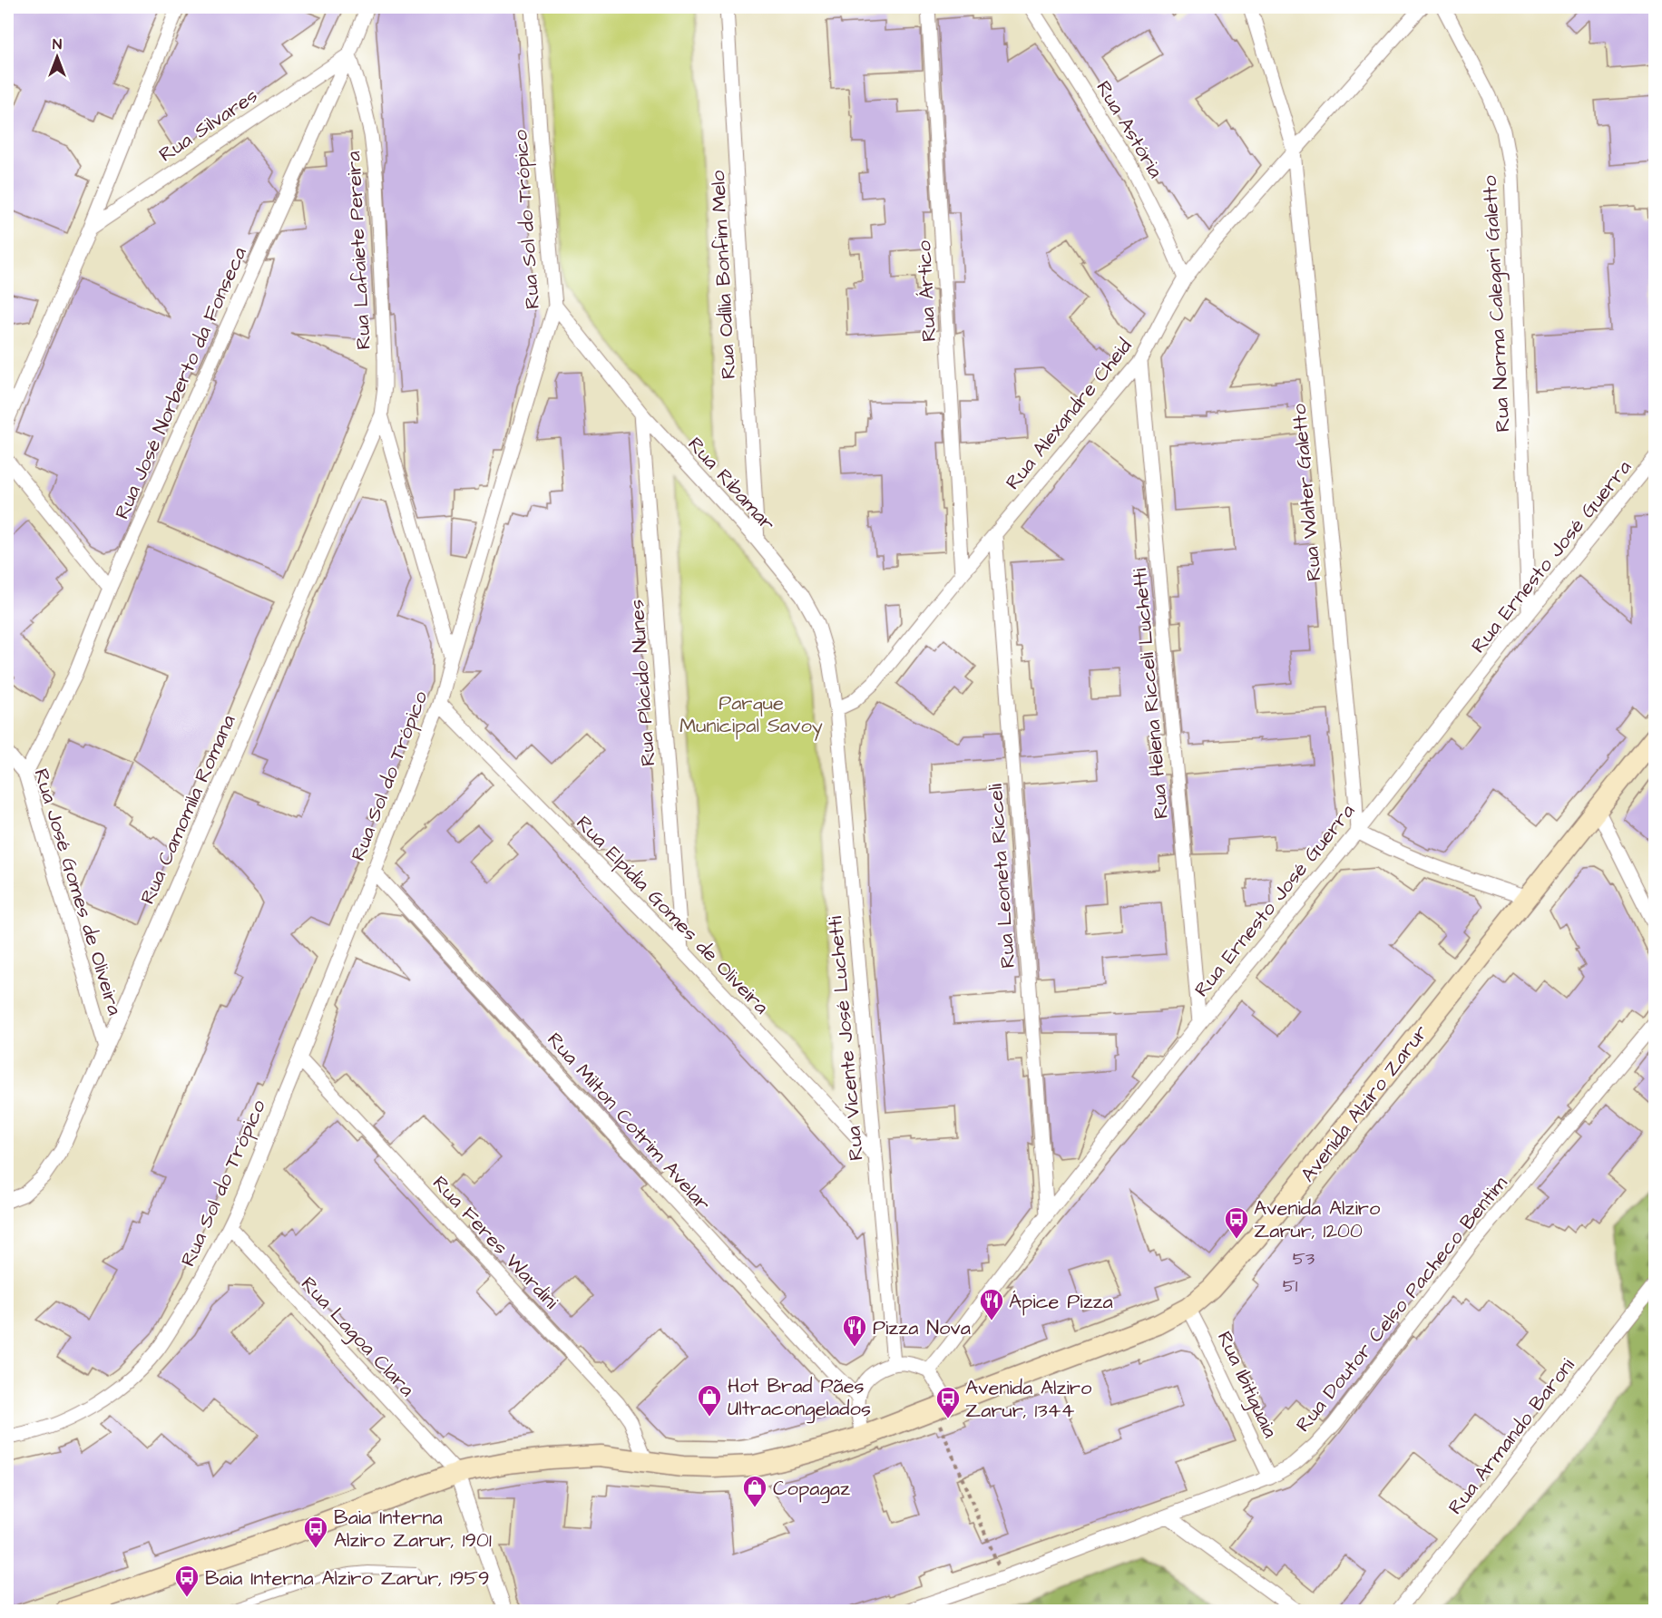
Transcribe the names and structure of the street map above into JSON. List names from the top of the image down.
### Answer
{
  "streets": {
    "street": [
      "Rua Silvares",
      "Rua Astória",
      "Rua Sol do Trópico",
      "Rua Lafaiete Pereira",
      "Rua Odília Bonfim Melo",
      "Rua Ártico",
      "Rua Norma Calegari Galetto",
      "Rua José Norberto da Fonseca",
      "Rua Alexandre Cheid",
      "Rua Ribamar",
      "Rua Walter Galetto",
      "Rua Ernesto José Guerra",
      "Rua Plácido Nunes",
      "Rua Helena Ricceli Luchetti",
      "Rua Camomila Romana",
      "Rua Leoneta Ricceli",
      "Rua José Gomes de Oliveira",
      "Rua Elpídia Gomes de Oliveira",
      "Rua Vicente José Luchetti",
      "Avenida Alziro Zarur",
      "Rua Milton Cotrim Avelar",
      "Rua Feres Wardini",
      "Rua Doutor Celso Pacheco Bentim",
      "Rua Lagoa Clara",
      "Rua Ibitiguaia",
      "Rua Armando Baroni"
    ]
  },
  "crossings": [
    ["Rua Silvares", "Rua Lafaiete Pereira"],
    ["Rua Silvares", "Rua José Norberto da Fonseca"],
    ["Rua Astória", "Rua Alexandre Cheid"],
    ["Rua Sol do Trópico", "Rua Ribamar"],
    ["Rua Sol do Trópico", "Rua Elpídia Gomes de Oliveira"],
    ["Rua Sol do Trópico", "Rua Milton Cotrim Avelar"],
    ["Rua Sol do Trópico", "Rua Feres Wardini"],
    ["Rua Sol do Trópico", "Rua Lagoa Clara"],
    ["Rua Lafaiete Pereira", "Rua José Norberto da Fonseca"],
    ["Rua Lafaiete Pereira", "Rua Camomila Romana"],
    ["Rua Odília Bonfim Melo", "Rua Ribamar"],
    ["Rua Ártico", "Rua Alexandre Cheid"],
    ["Rua Norma Calegari Galetto", "Rua Ernesto José Guerra"],
    ["Rua José Norberto da Fonseca", "Rua José Gomes de Oliveira"],
    ["Rua Alexandre Cheid", "Rua Ribamar"],
    ["Rua Alexandre Cheid", "Rua Walter Galetto"],
    ["Rua Alexandre Cheid", "Rua Helena Ricceli Luchetti"],
    ["Rua Alexandre Cheid", "Rua Leoneta Ricceli"],
    ["Rua Alexandre Cheid", "Rua Vicente José Luchetti"],
    ["Rua Ribamar", "Rua Plácido Nunes"],
    ["Rua Ribamar", "Rua Vicente José Luchetti"],
    ["Rua Walter Galetto", "Rua Ernesto José Guerra"],
    ["Rua Ernesto José Guerra", "Rua Helena Ricceli Luchetti"],
    ["Rua Ernesto José Guerra", "Rua Leoneta Ricceli"],
    ["Rua Plácido Nunes", "Rua Elpídia Gomes de Oliveira"],
    ["Rua Camomila Romana", "Rua José Gomes de Oliveira"],
    ["Rua Elpídia Gomes de Oliveira", "Rua Vicente José Luchetti"],
    ["Avenida Alziro Zarur", "Rua Feres Wardini"],
    ["Avenida Alziro Zarur", "Rua Lagoa Clara"],
    ["Avenida Alziro Zarur", "Rua Ibitiguaia"],
    ["Rua Doutor Celso Pacheco Bentim", "Rua Ibitiguaia"]
  ],
  "parks": ["Parque Municipal Savoy"],
  "places": {
    "bus stop": [
      "Avenida Alziro Zarur, 1200",
      "Avenida Alziro Zarur, 1344",
      "Baia Interna Alziro Zarur, 1901",
      "Baia Interna Alziro Zarur, 1959"
    ],
    "restaurant": ["Ápice Pizza", "Pizza Nova"],
    "shop": ["Hot Brad Pães Ultracongelados", "Copagaz"]
  },
  "house_numbers": ["53", "51"],
  "north": "top"
}
